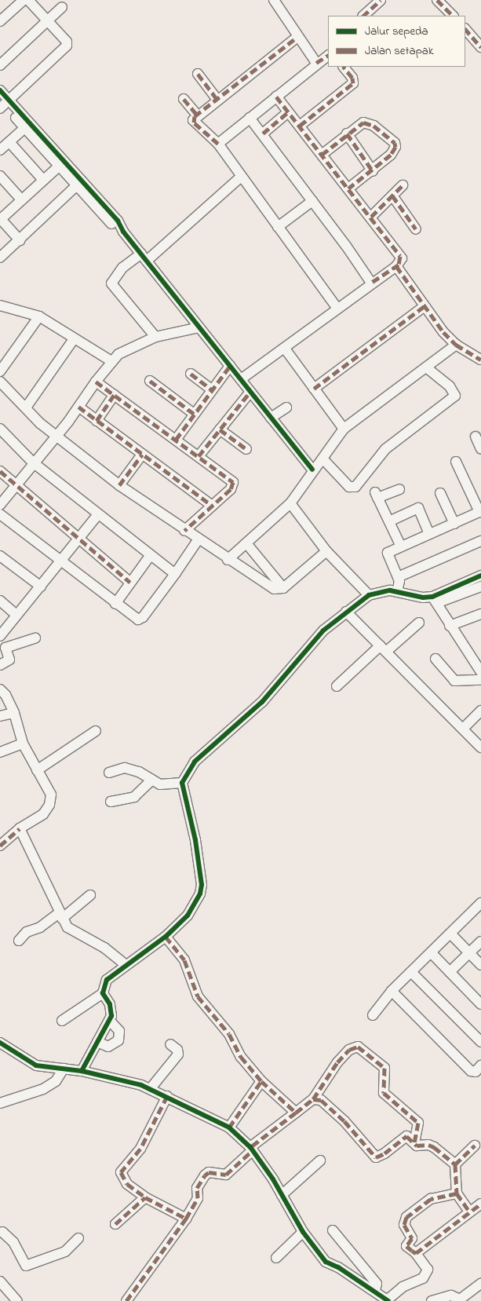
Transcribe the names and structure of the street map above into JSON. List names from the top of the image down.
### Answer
{
  "legend": ["Jalur sepeda", "Jalan setapak"]
}
